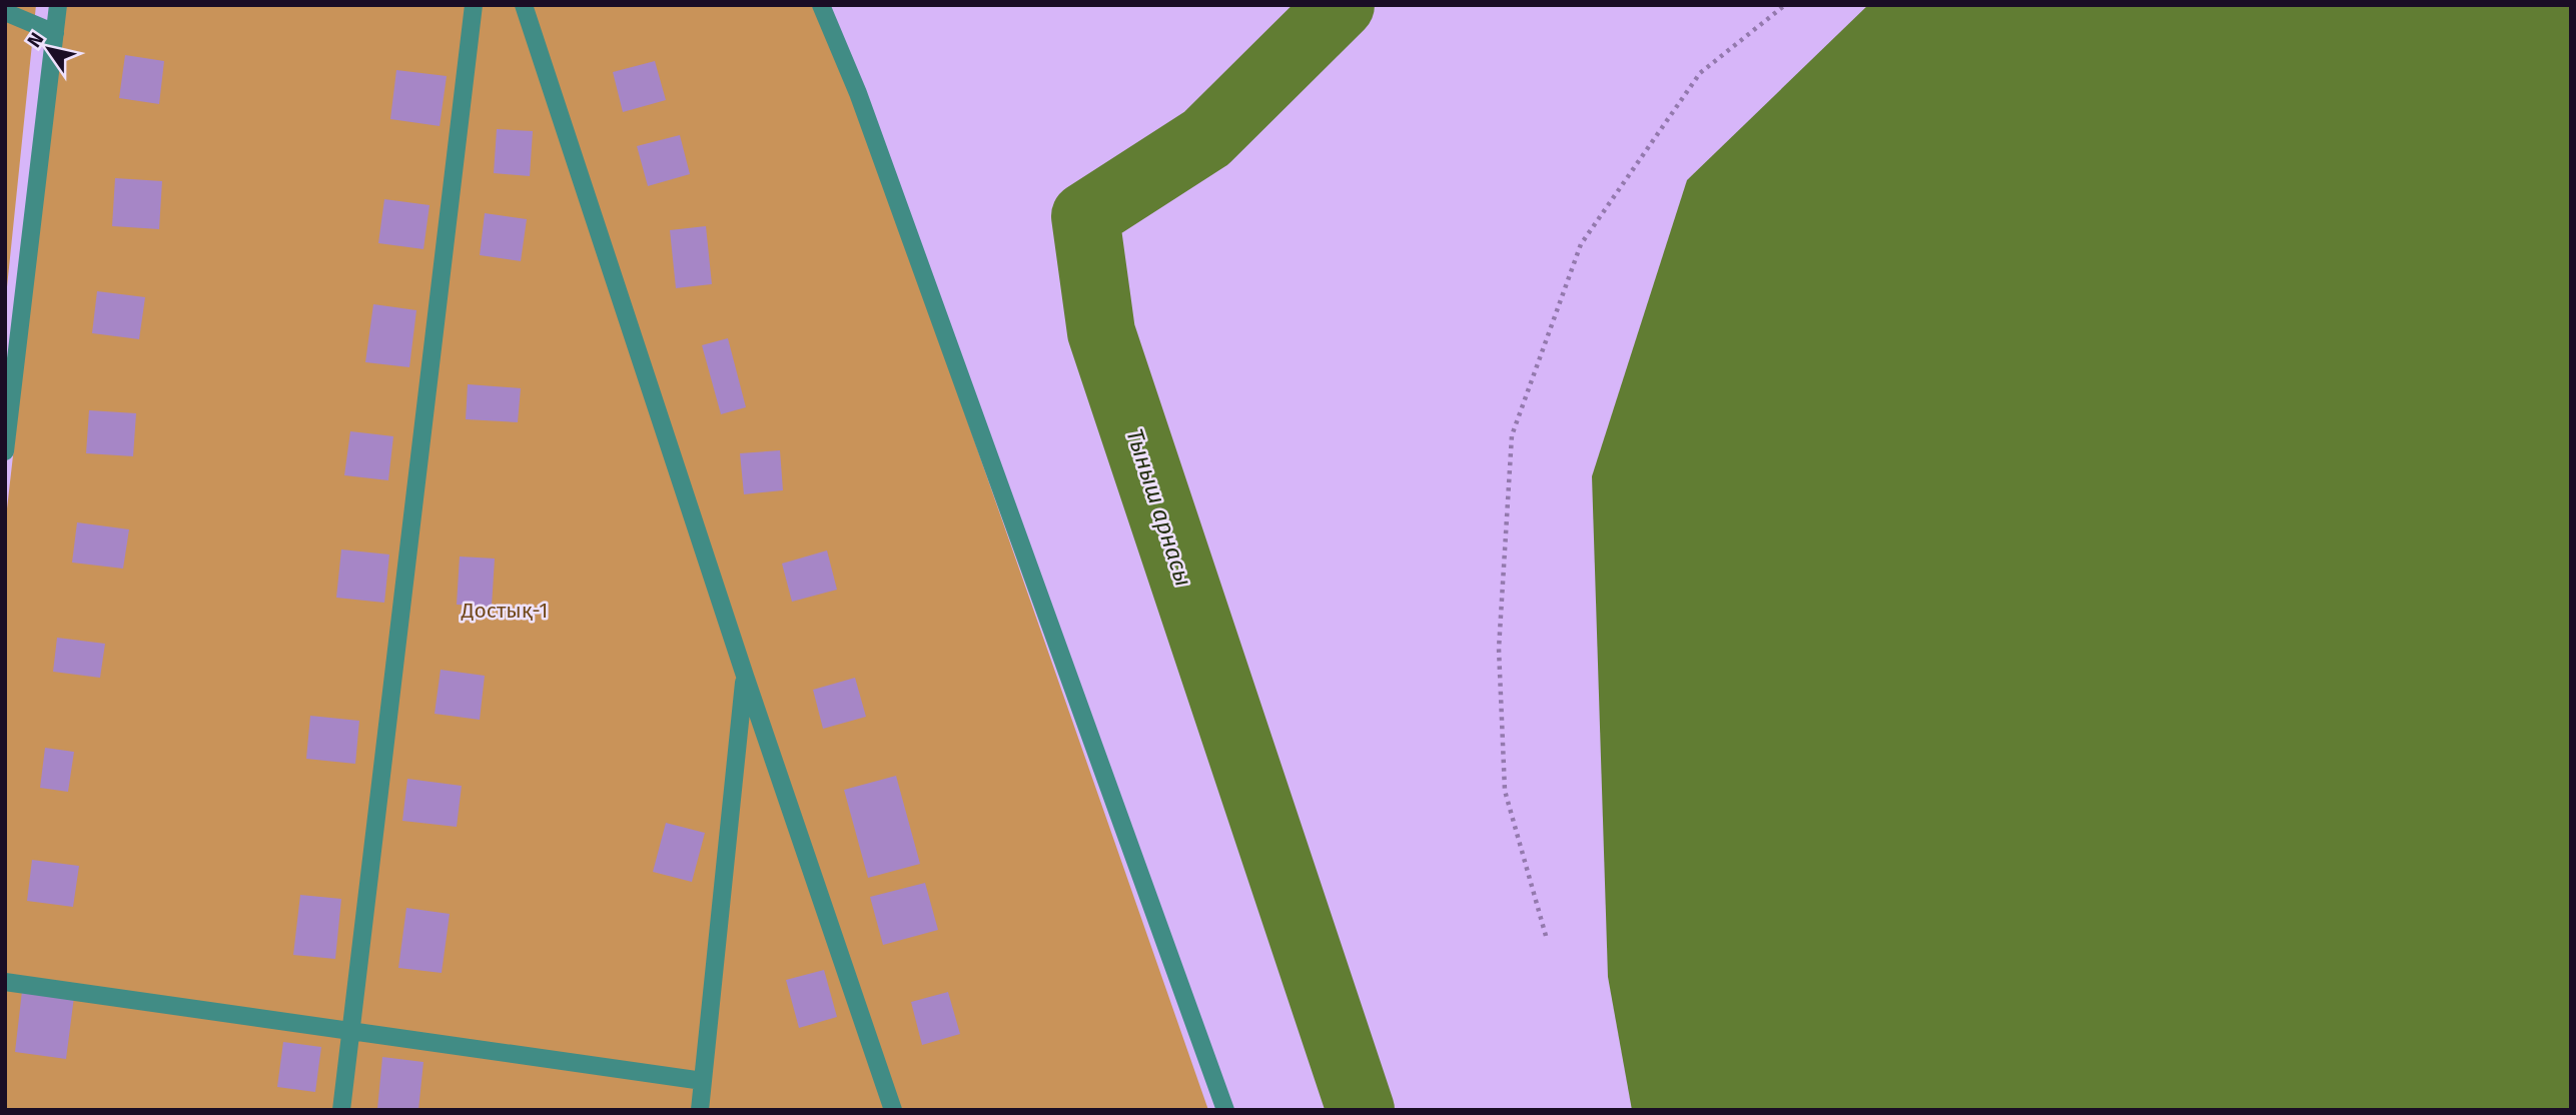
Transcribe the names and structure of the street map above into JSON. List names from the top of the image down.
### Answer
{
  "water": ["Тыныш арнасы"],
  "parks": ["Достық-1"],
  "north": "top left"
}
